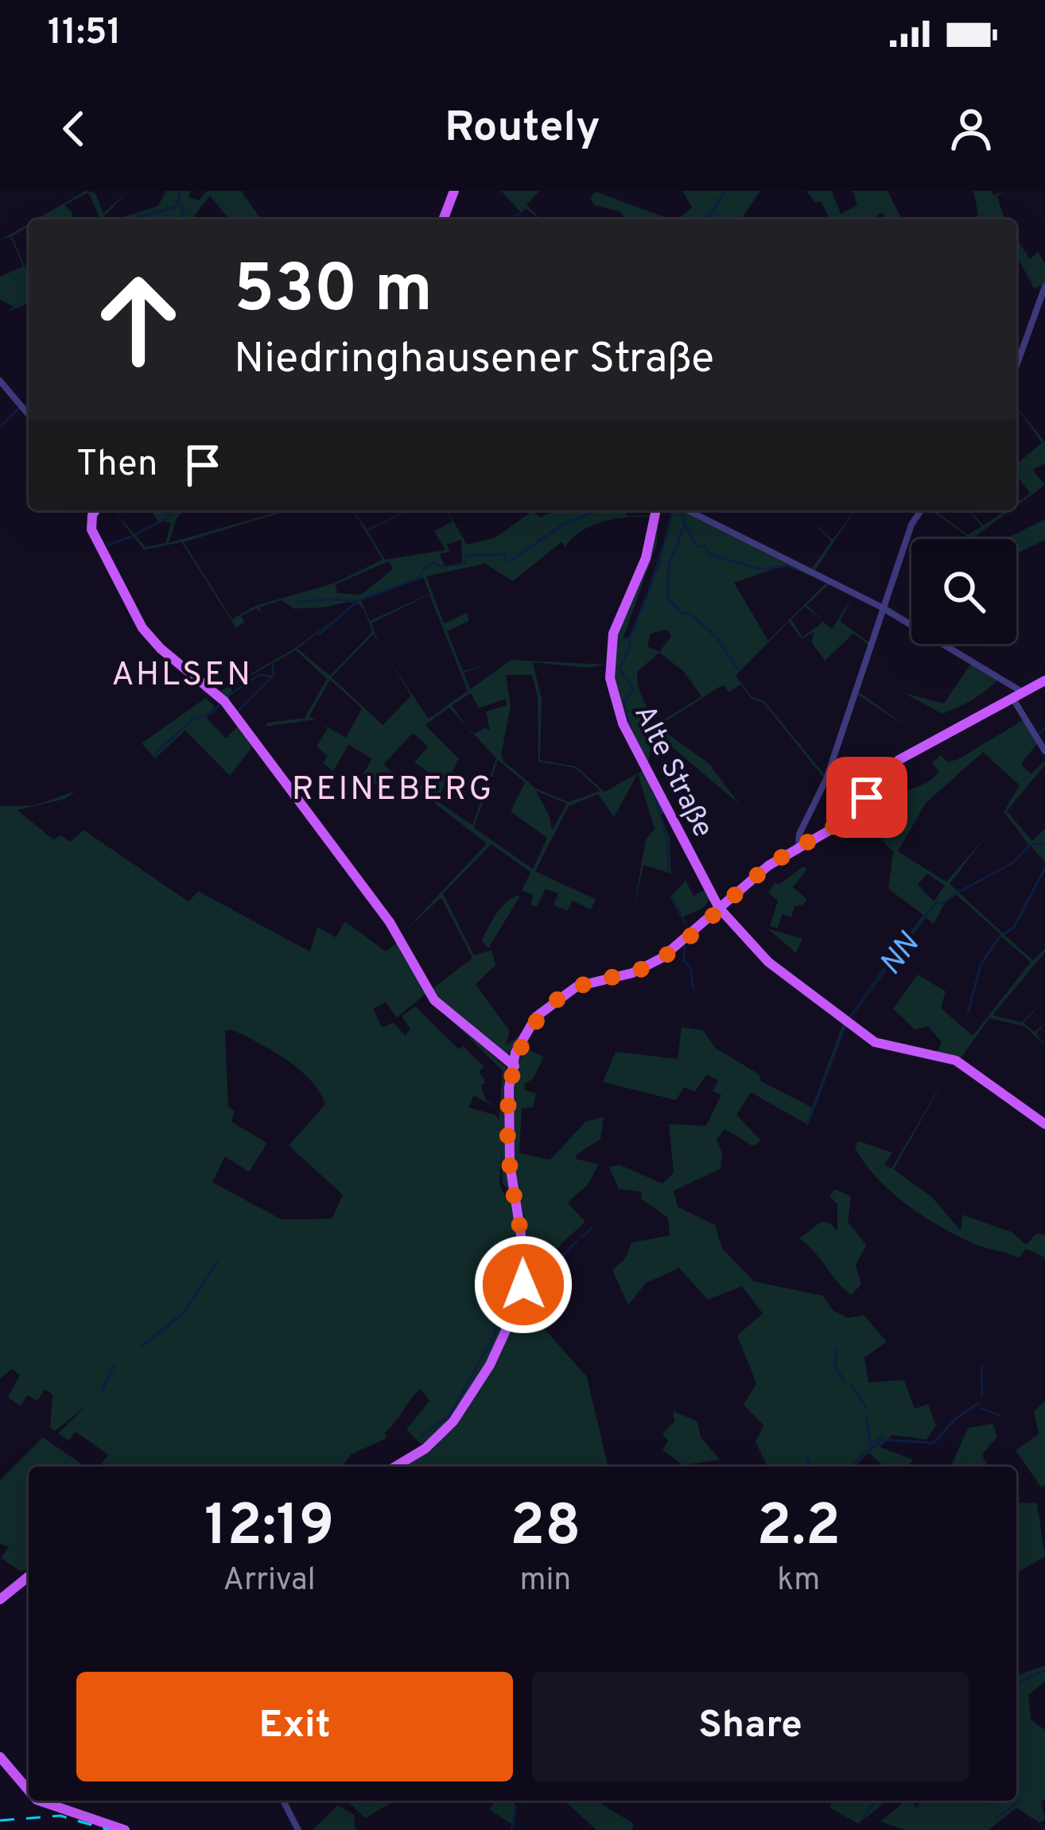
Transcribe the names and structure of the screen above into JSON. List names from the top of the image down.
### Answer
{
  "streets": {
    "main road": ["Alte Straße"]
  },
  "districts": ["AHLSEN", "REINEBERG"],
  "water": ["NN"],
  "page": {
    "status": "11:51",
    "header": "Routely",
    "turn": ["530 m", "Niedringhausener Straße"],
    "then": "Then",
    "eta": [
      "12:19",
      "Arrival",
      "28",
      "min",
      "2.2",
      "km"
    ],
    "buttons": ["Exit", "Share"]
  }
}
